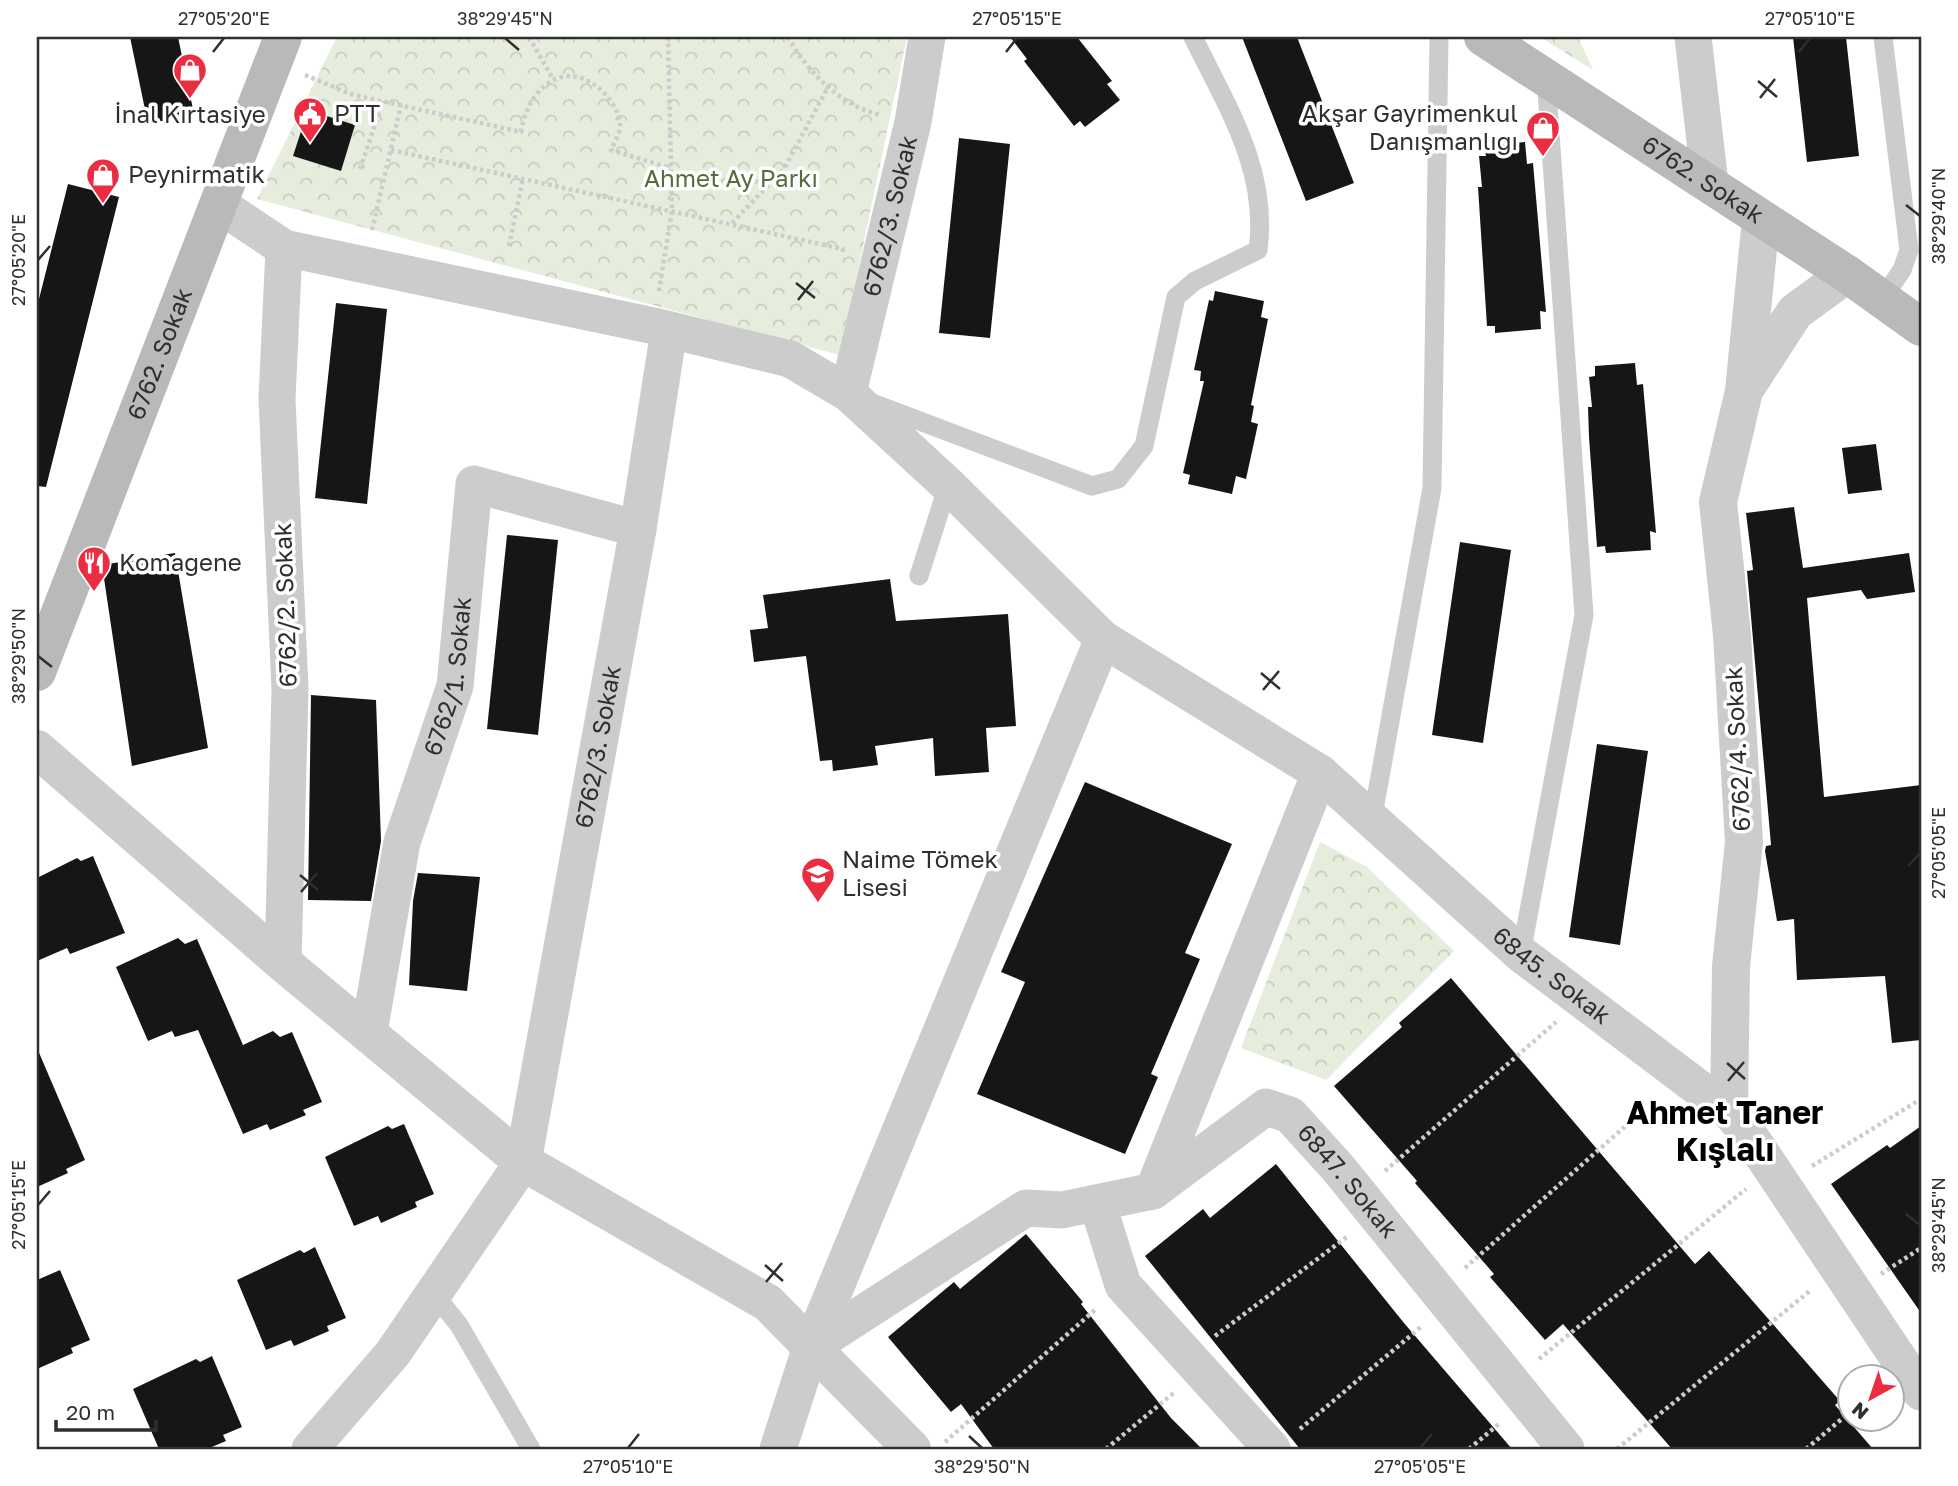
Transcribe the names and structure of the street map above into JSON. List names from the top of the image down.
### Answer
{
  "streets": {
    "main road": ["6762. Sokak"],
    "street": [
      "6762/3. Sokak",
      "6762/2. Sokak",
      "6762/1. Sokak",
      "6762/4. Sokak",
      "6845. Sokak",
      "6847. Sokak"
    ]
  },
  "crossings": [
    ["6762. Sokak", "6762/4. Sokak"],
    ["6762/3. Sokak", "6762/1. Sokak"],
    ["6762/3. Sokak", "6845. Sokak"],
    ["6762/2. Sokak", "6845. Sokak"],
    ["6762/4. Sokak", "6845. Sokak"]
  ],
  "districts": ["Ahmet Taner Kışlalı"],
  "parks": ["Ahmet Ay Parkı"],
  "places": {
    "shop": ["İnal Kırtasiye", "Akşar Gayrimenkul Danışmanlığı", "Peynirmatik"],
    "public building": ["PTT"],
    "restaurant": ["Komagene"],
    "school or university": ["Naime Tömek Lisesi"]
  },
  "scale_bar": "20 m",
  "north": "bottom left",
  "coordinates": [
    "27°05'20\"E",
    "38°29'45\"N",
    "27°05'15\"E",
    "27°05'10\"E",
    "38°29'40\"N",
    "38°29'50\"N",
    "27°05'05\"E"
  ]
}
